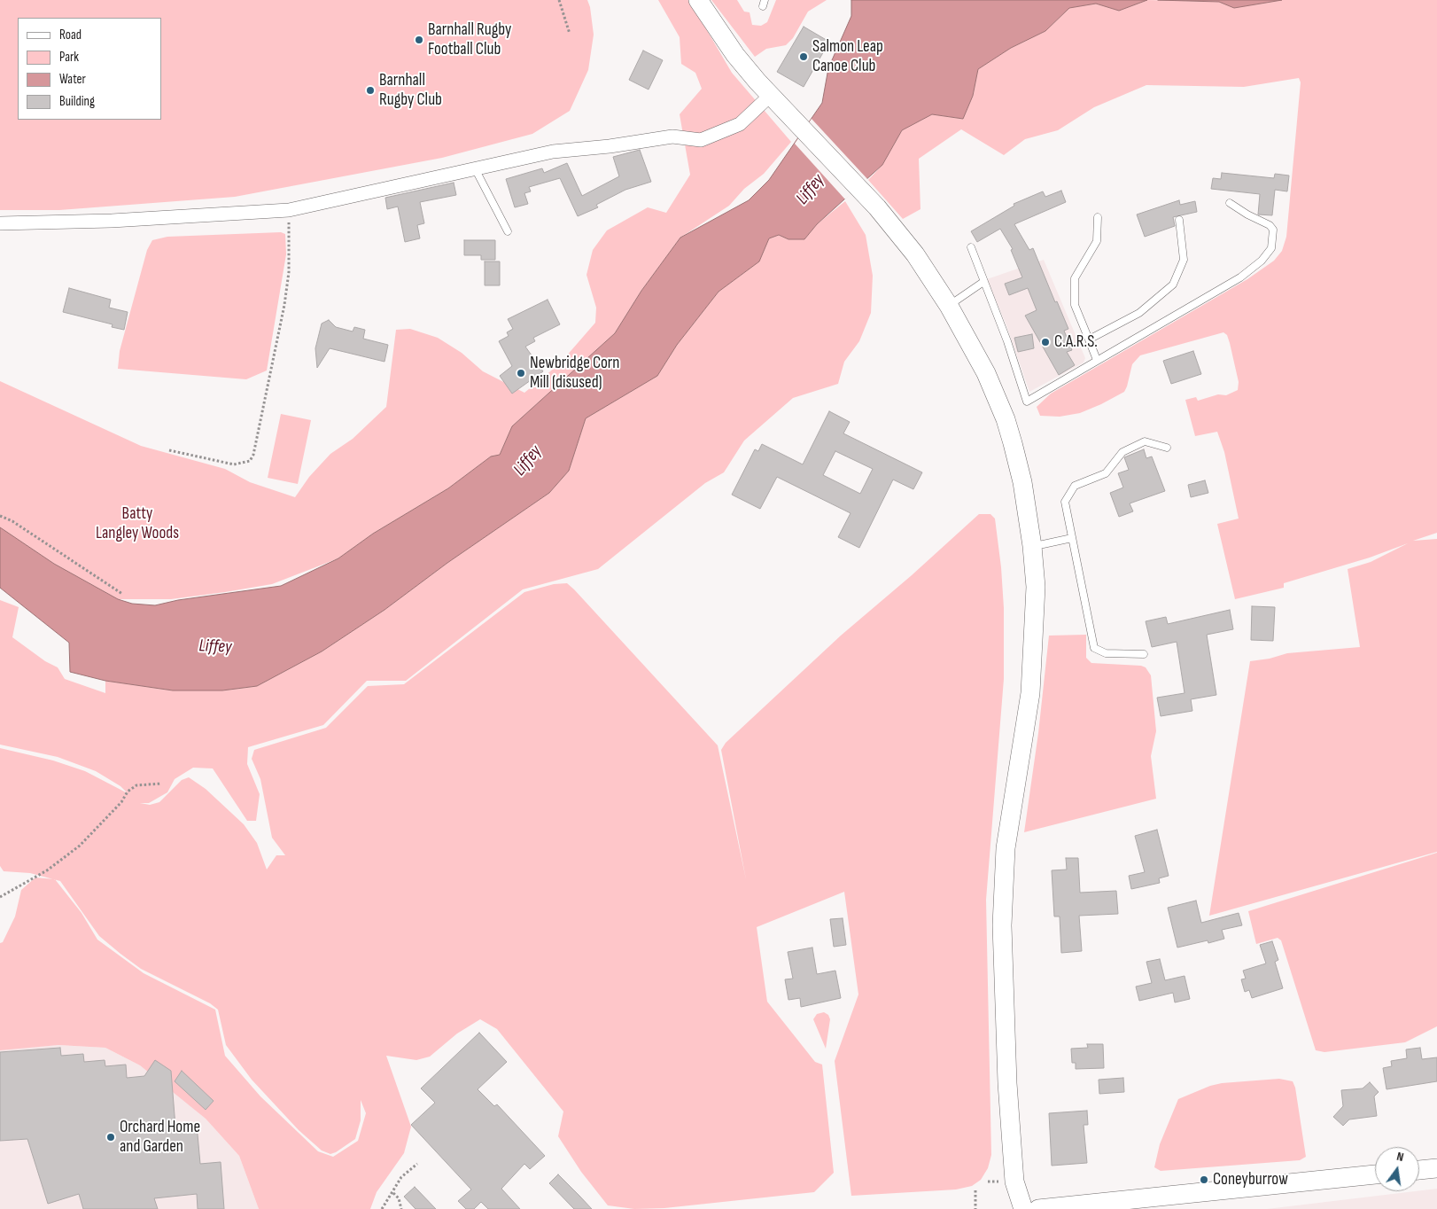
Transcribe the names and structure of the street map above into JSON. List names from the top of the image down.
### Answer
{
  "water": ["Liffey"],
  "parks": ["Batty Langley Woods"],
  "places": [
    "Barnhall Rugby Football Club",
    "Salmon Leap Canoe Club",
    "Barnhall Rugby Club",
    "C.A.R.S.",
    "Newbridge Corn Mill (disused)",
    "Orchard Home and Garden",
    "Coneyburrow"
  ],
  "legend": [
    "Road",
    "Park",
    "Water",
    "Building"
  ],
  "north": "top"
}
